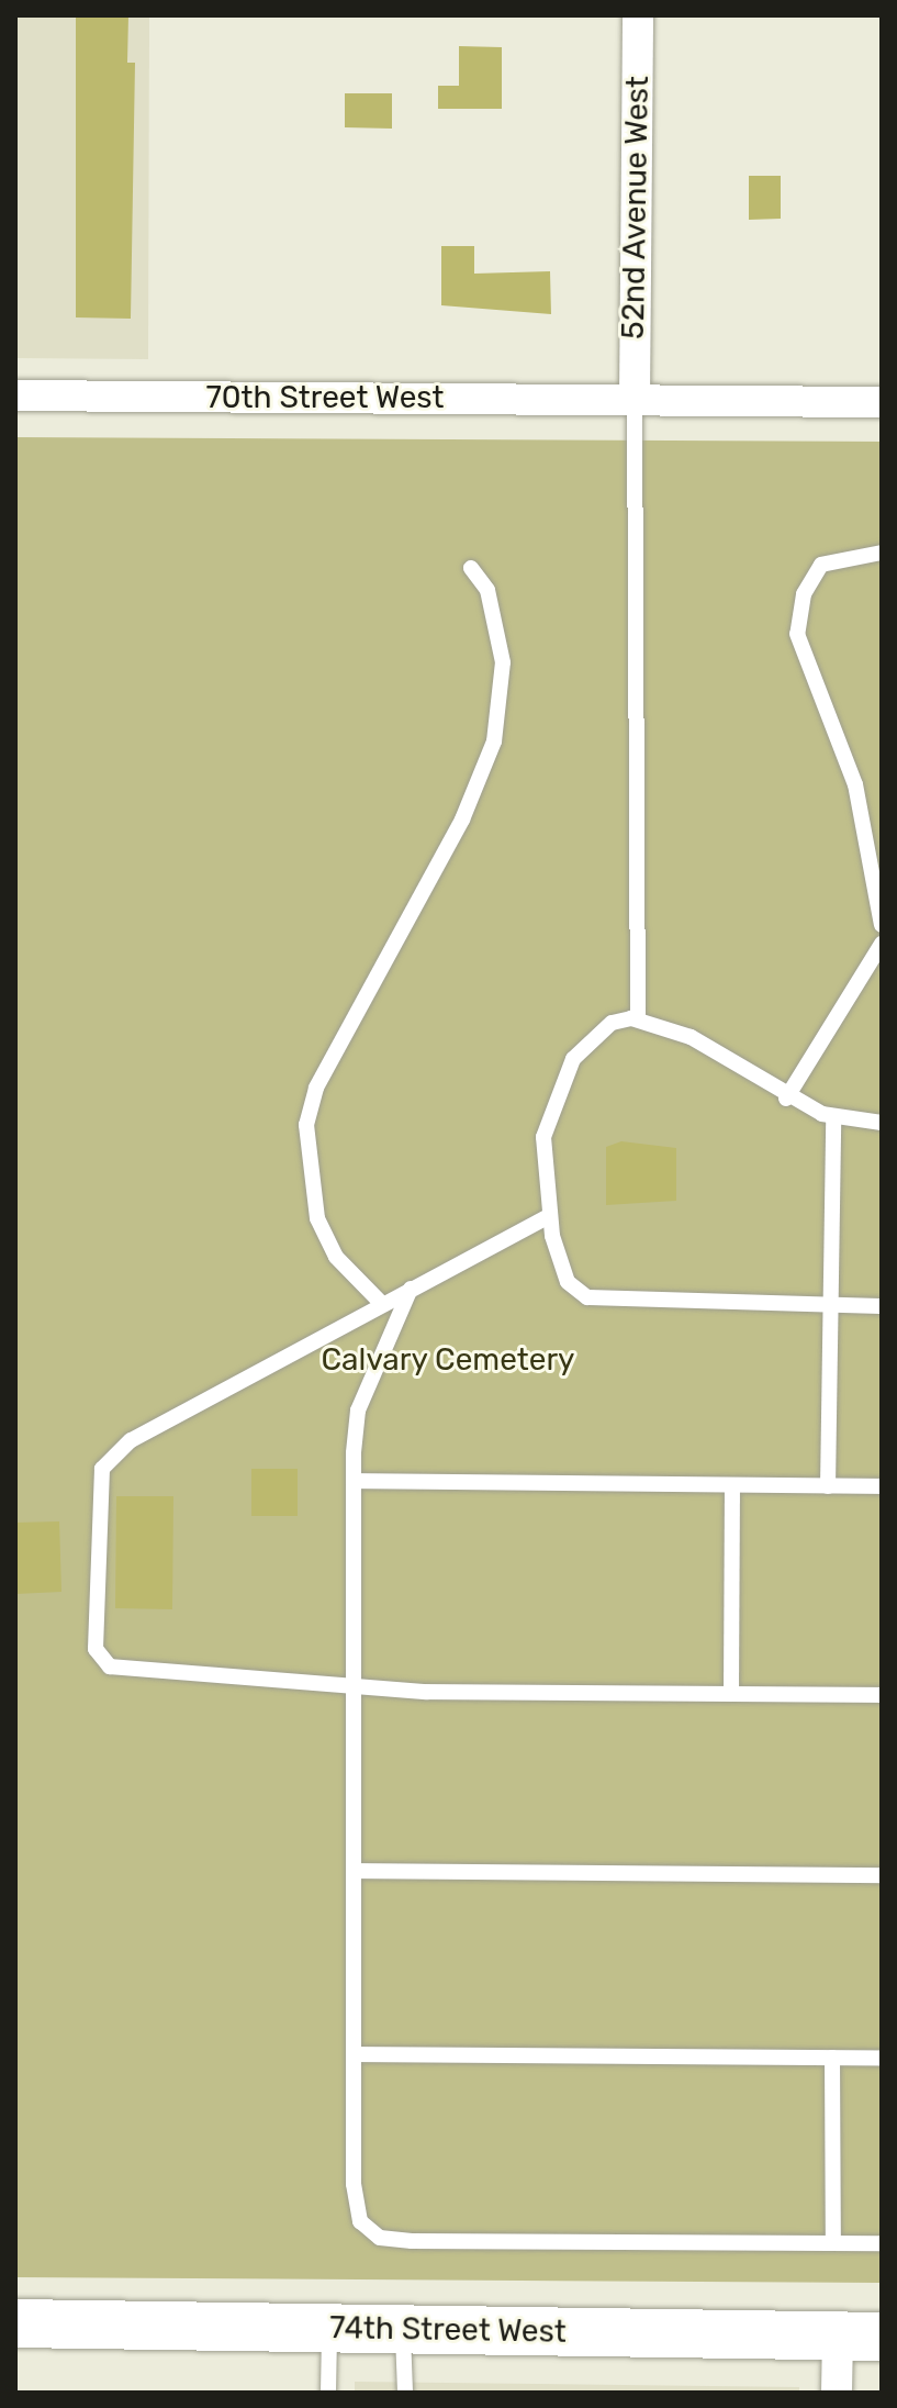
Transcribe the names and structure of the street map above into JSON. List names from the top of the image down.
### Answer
{
  "streets": {
    "main road": ["74th Street West"],
    "street": ["52nd Avenue West", "70th Street West"]
  },
  "crossings": [
    ["52nd Avenue West", "70th Street West"]
  ],
  "parks": ["Calvary Cemetery"]
}
